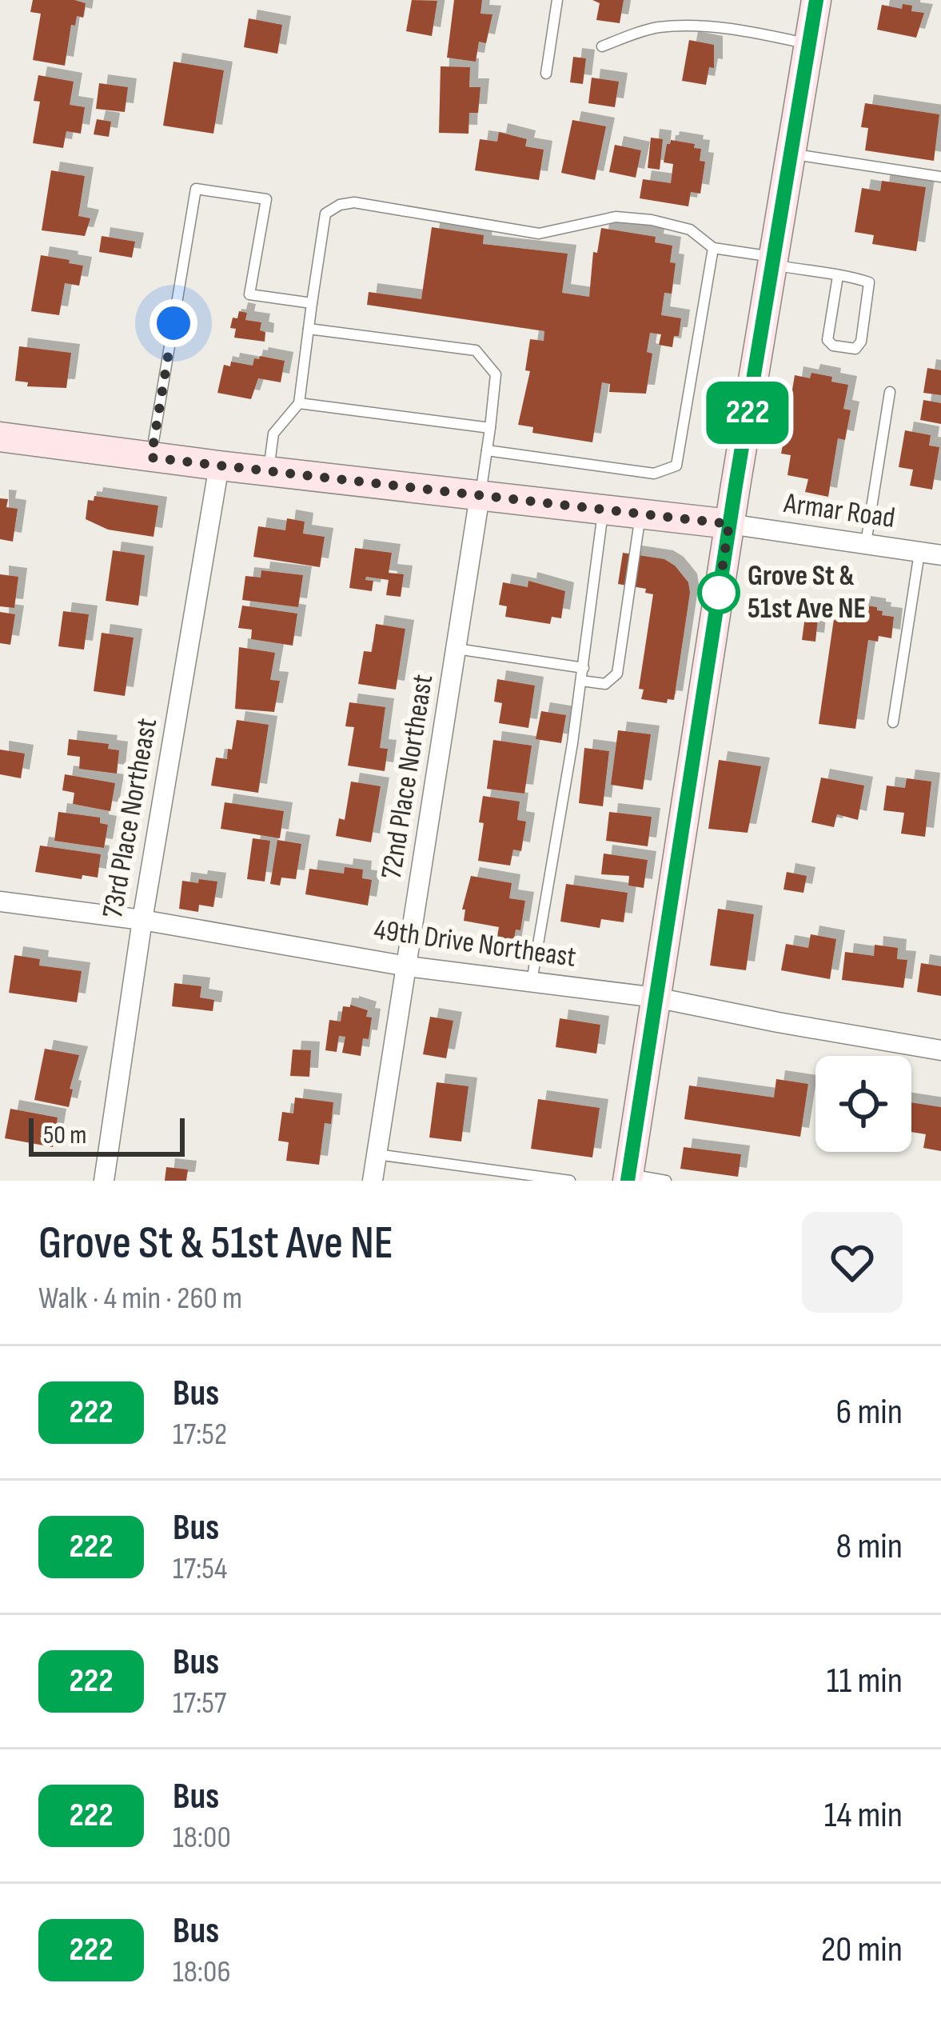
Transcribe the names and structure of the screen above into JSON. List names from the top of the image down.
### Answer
{
  "streets": {
    "street": [
      "Armar Road",
      "72nd Place Northeast",
      "73rd Place Northeast",
      "49th Drive Northeast"
    ]
  },
  "crossings": [
    ["72nd Place Northeast", "49th Drive Northeast"],
    ["73rd Place Northeast", "49th Drive Northeast"]
  ],
  "places": ["Grove St & 51st Ave NE"],
  "lines": ["bus line 222"],
  "scale_bar": "50 m",
  "page": {
    "on_map": "222",
    "scale": "50 m",
    "heading": ["Grove St & 51st Ave NE", "Walk · 4 min · 260 m"],
    "list": [
      {
        "mark": "222",
        "name": "Bus",
        "note": "17:52",
        "value": "6 min"
      },
      {
        "mark": "222",
        "name": "Bus",
        "note": "17:54",
        "value": "8 min"
      },
      {
        "mark": "222",
        "name": "Bus",
        "note": "17:57",
        "value": "11 min"
      },
      {
        "mark": "222",
        "name": "Bus",
        "note": "18:00",
        "value": "14 min"
      },
      {
        "mark": "222",
        "name": "Bus",
        "note": "18:06",
        "value": "20 min"
      }
    ]
  }
}
